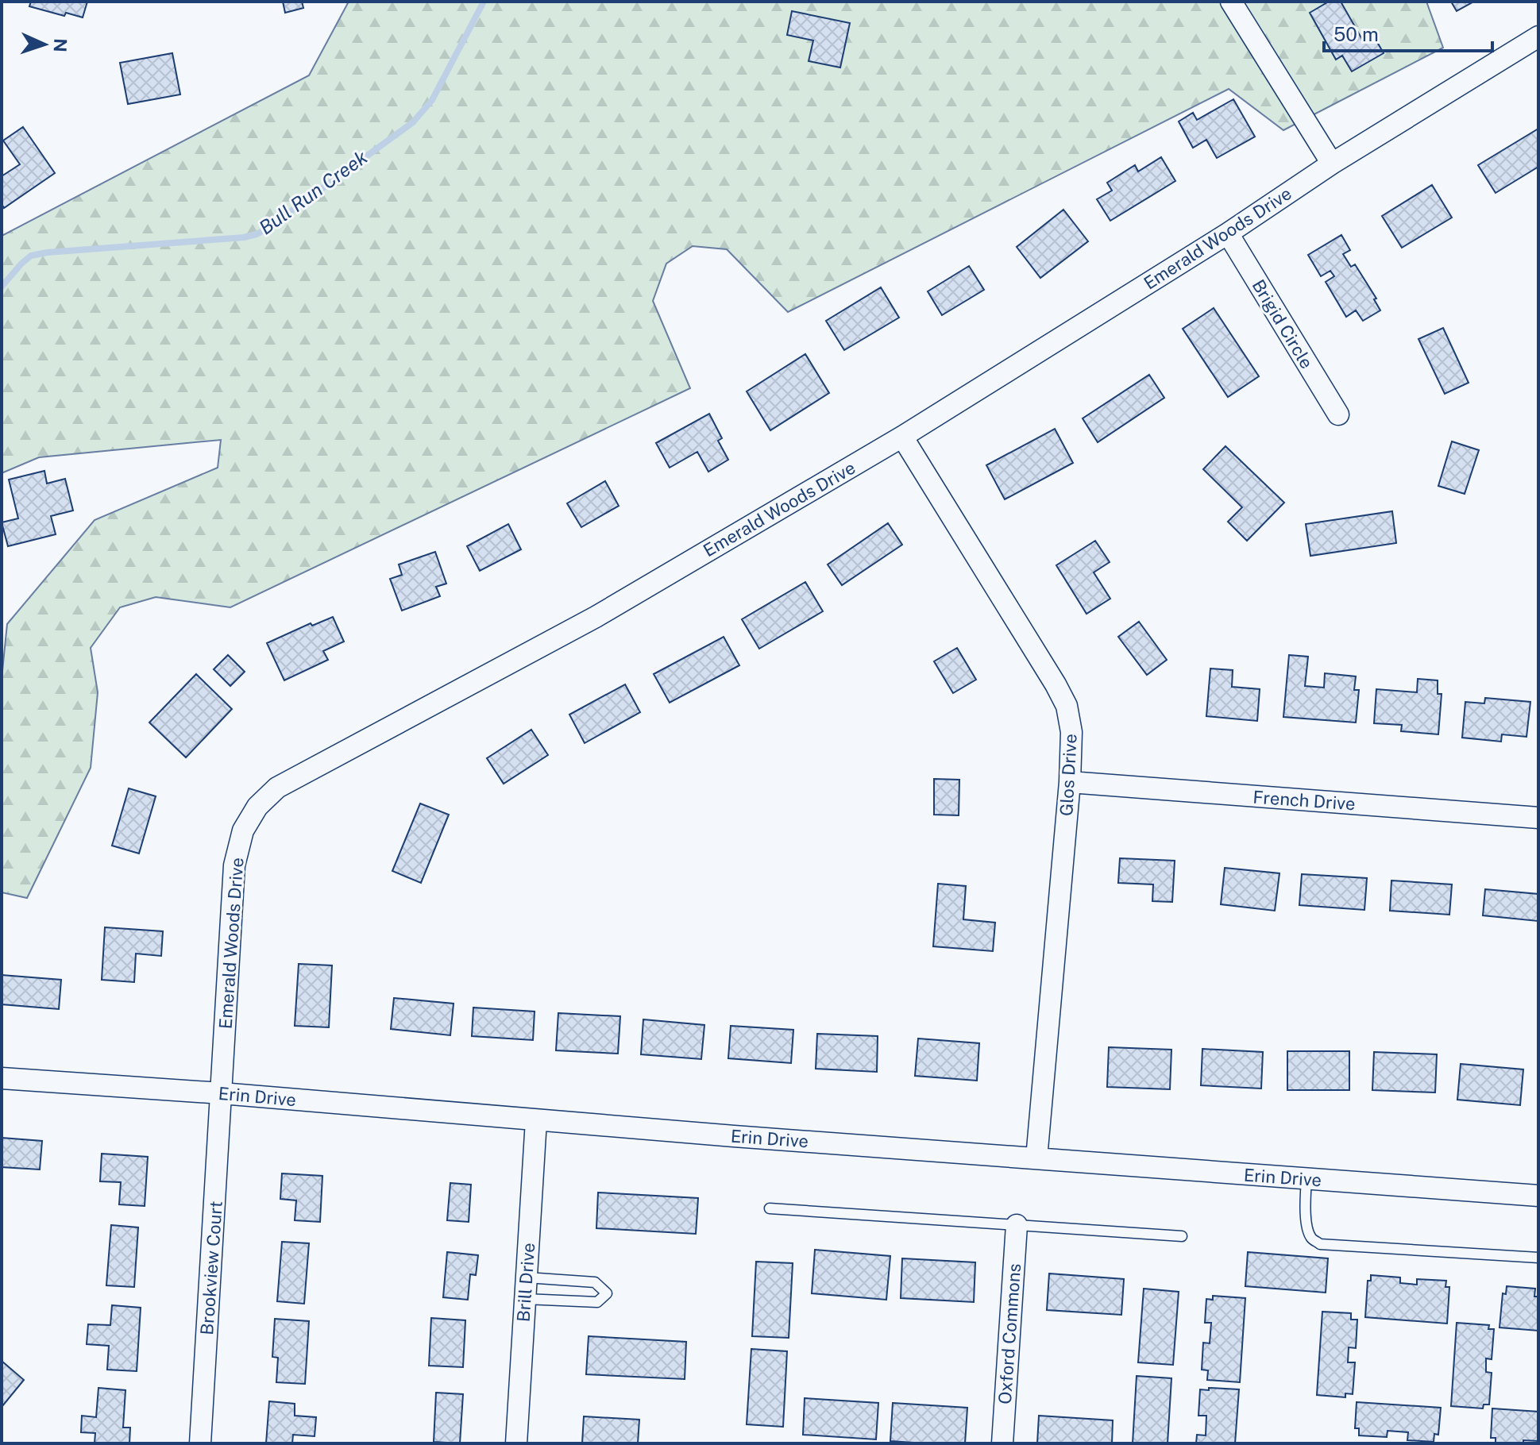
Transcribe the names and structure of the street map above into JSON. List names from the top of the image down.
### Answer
{
  "streets": {
    "street": [
      "Emerald Woods Drive",
      "Brigid Circle",
      "Glos Drive",
      "French Drive",
      "Erin Drive",
      "Brookview Court",
      "Brill Drive",
      "Oxford Commons"
    ]
  },
  "crossings": [
    ["Emerald Woods Drive", "Brigid Circle"],
    ["Emerald Woods Drive", "Glos Drive"],
    ["Emerald Woods Drive", "Erin Drive"],
    ["Emerald Woods Drive", "Brookview Court"],
    ["Glos Drive", "French Drive"],
    ["Glos Drive", "Erin Drive"],
    ["Erin Drive", "Brookview Court"],
    ["Erin Drive", "Brill Drive"]
  ],
  "water": ["Bull Run Creek"],
  "scale_bar": "50 m",
  "north": "right"
}
